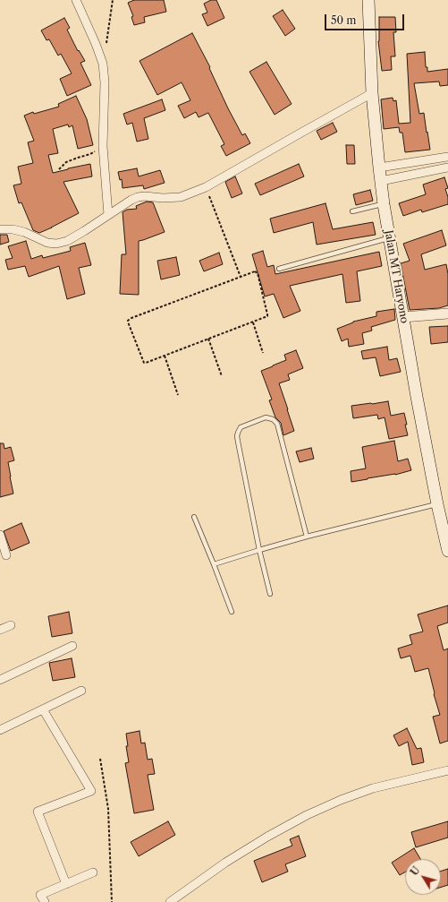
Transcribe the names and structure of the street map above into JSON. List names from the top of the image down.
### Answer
{
  "streets": {
    "main road": ["Jalan MT Haryono"]
  },
  "scale_bar": "50 m",
  "north": "top left"
}
